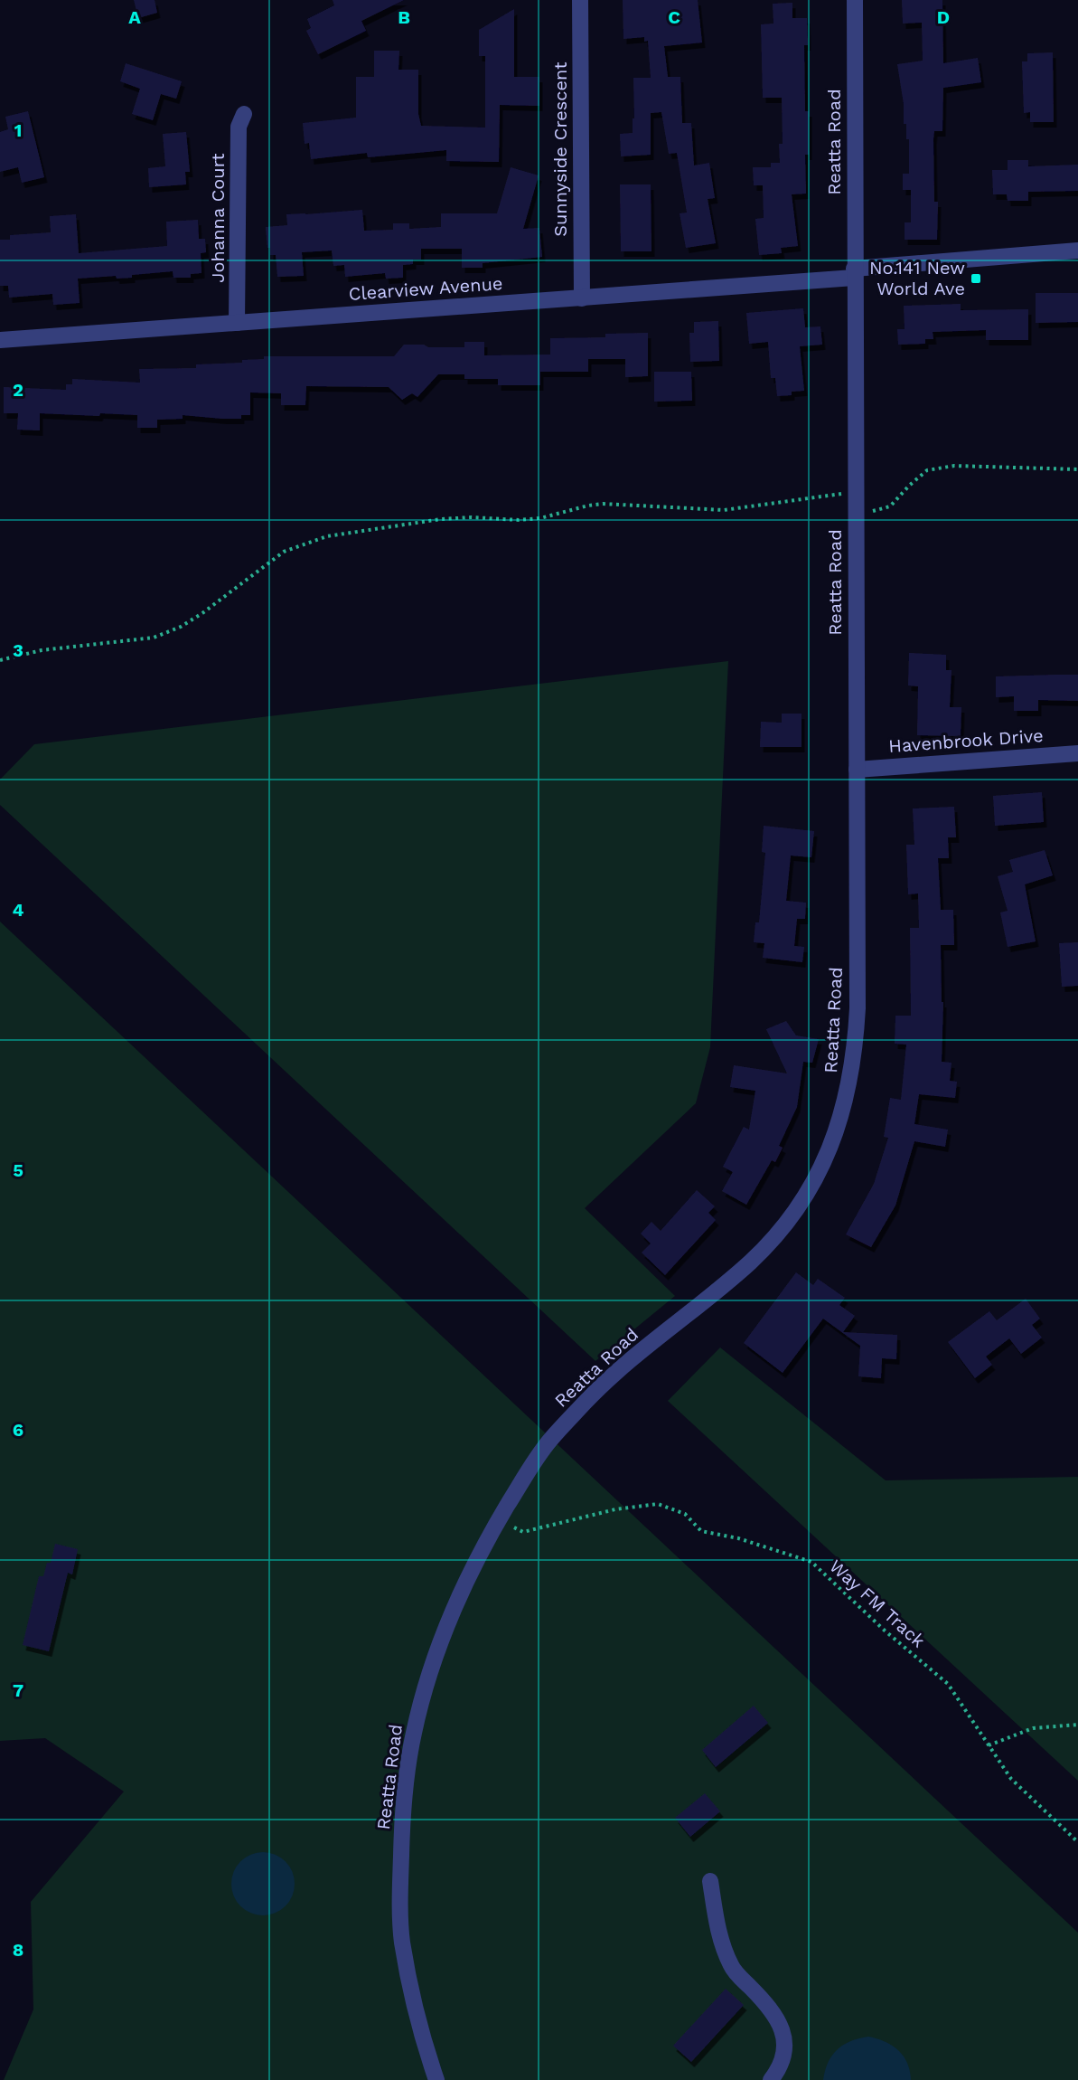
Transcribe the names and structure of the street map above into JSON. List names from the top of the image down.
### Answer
{
  "streets": {
    "street": [
      "Reatta Road",
      "Sunnyside Crescent",
      "Johanna Court",
      "Clearview Avenue",
      "Havenbrook Drive"
    ],
    "path": ["Way FM Track"]
  },
  "crossings": [
    ["Reatta Road", "Clearview Avenue"],
    ["Reatta Road", "Havenbrook Drive"],
    ["Reatta Road", "Way FM Track"],
    ["Sunnyside Crescent", "Clearview Avenue"],
    ["Johanna Court", "Clearview Avenue"]
  ],
  "places": {
    "transit": ["No.141 New World Ave"]
  },
  "grid": {
    "columns": [
      "A",
      "B",
      "C",
      "D"
    ],
    "rows": [
      "1",
      "2",
      "3",
      "4",
      "5",
      "6",
      "7",
      "8"
    ]
  }
}
